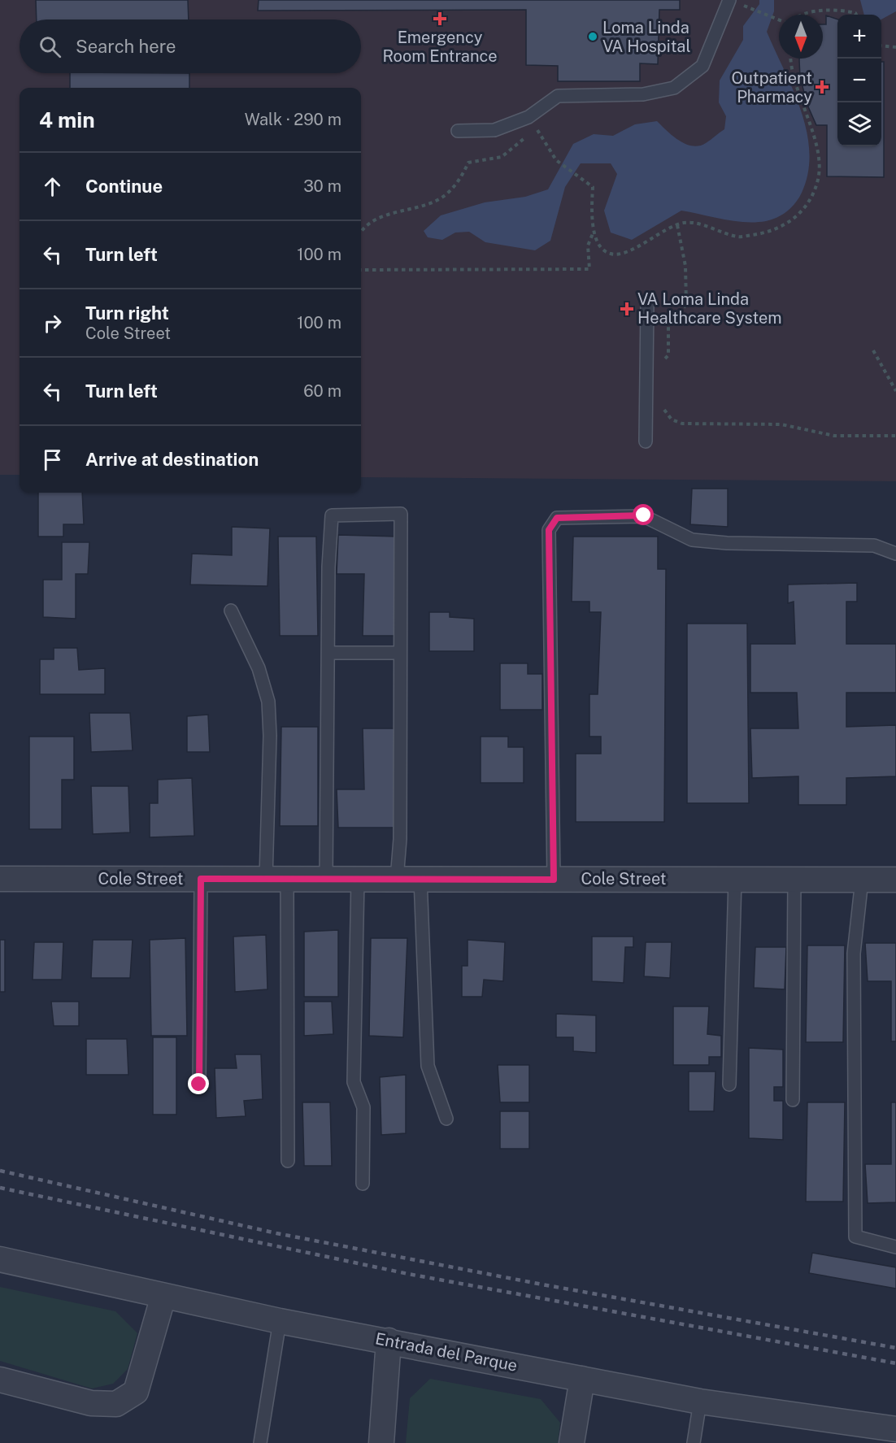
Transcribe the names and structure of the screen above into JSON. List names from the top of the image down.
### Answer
{
  "streets": {
    "street": ["Cole Street", "Entrada del Parque"]
  },
  "places": {
    "health": ["Emergency Room Entrance", "Outpatient Pharmacy", "VA Loma Linda Healthcare System"],
    "other": ["Loma Linda VA Hospital"]
  },
  "north": "bottom",
  "page": {
    "map_buttons": ["+", "−"],
    "search": "Search here",
    "heading": ["4 min", "Walk · 290 m"],
    "list": [
      ["Continue", "30 m"],
      ["Turn left", "100 m"],
      ["Turn right", "Cole Street", "100 m"],
      ["Turn left", "60 m"],
      "Arrive at destination"
    ]
  }
}
